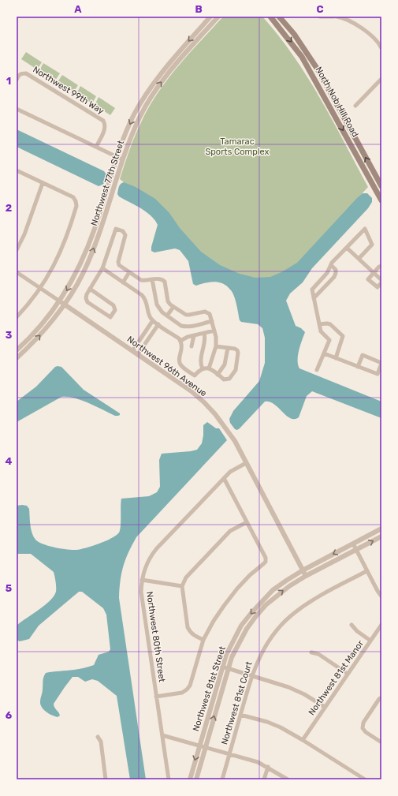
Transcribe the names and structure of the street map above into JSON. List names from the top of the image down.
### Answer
{
  "streets": {
    "main road": ["North Nob Hill Road"],
    "street": [
      "Northwest 99th Way",
      "Northwest 77th Street",
      "Northwest 96th Avenue",
      "Northwest 80th Street",
      "Northwest 81st Manor",
      "Northwest 81st Street",
      "Northwest 81st Court"
    ]
  },
  "crossings": [
    ["Northwest 77th Street", "Northwest 96th Avenue"],
    ["Northwest 96th Avenue", "Northwest 80th Street"],
    ["Northwest 96th Avenue", "Northwest 81st Street"]
  ],
  "parks": ["Tamarac Sports Complex"],
  "grid": {
    "columns": ["A", "B", "C"],
    "rows": [
      "1",
      "2",
      "3",
      "4",
      "5",
      "6"
    ]
  }
}
